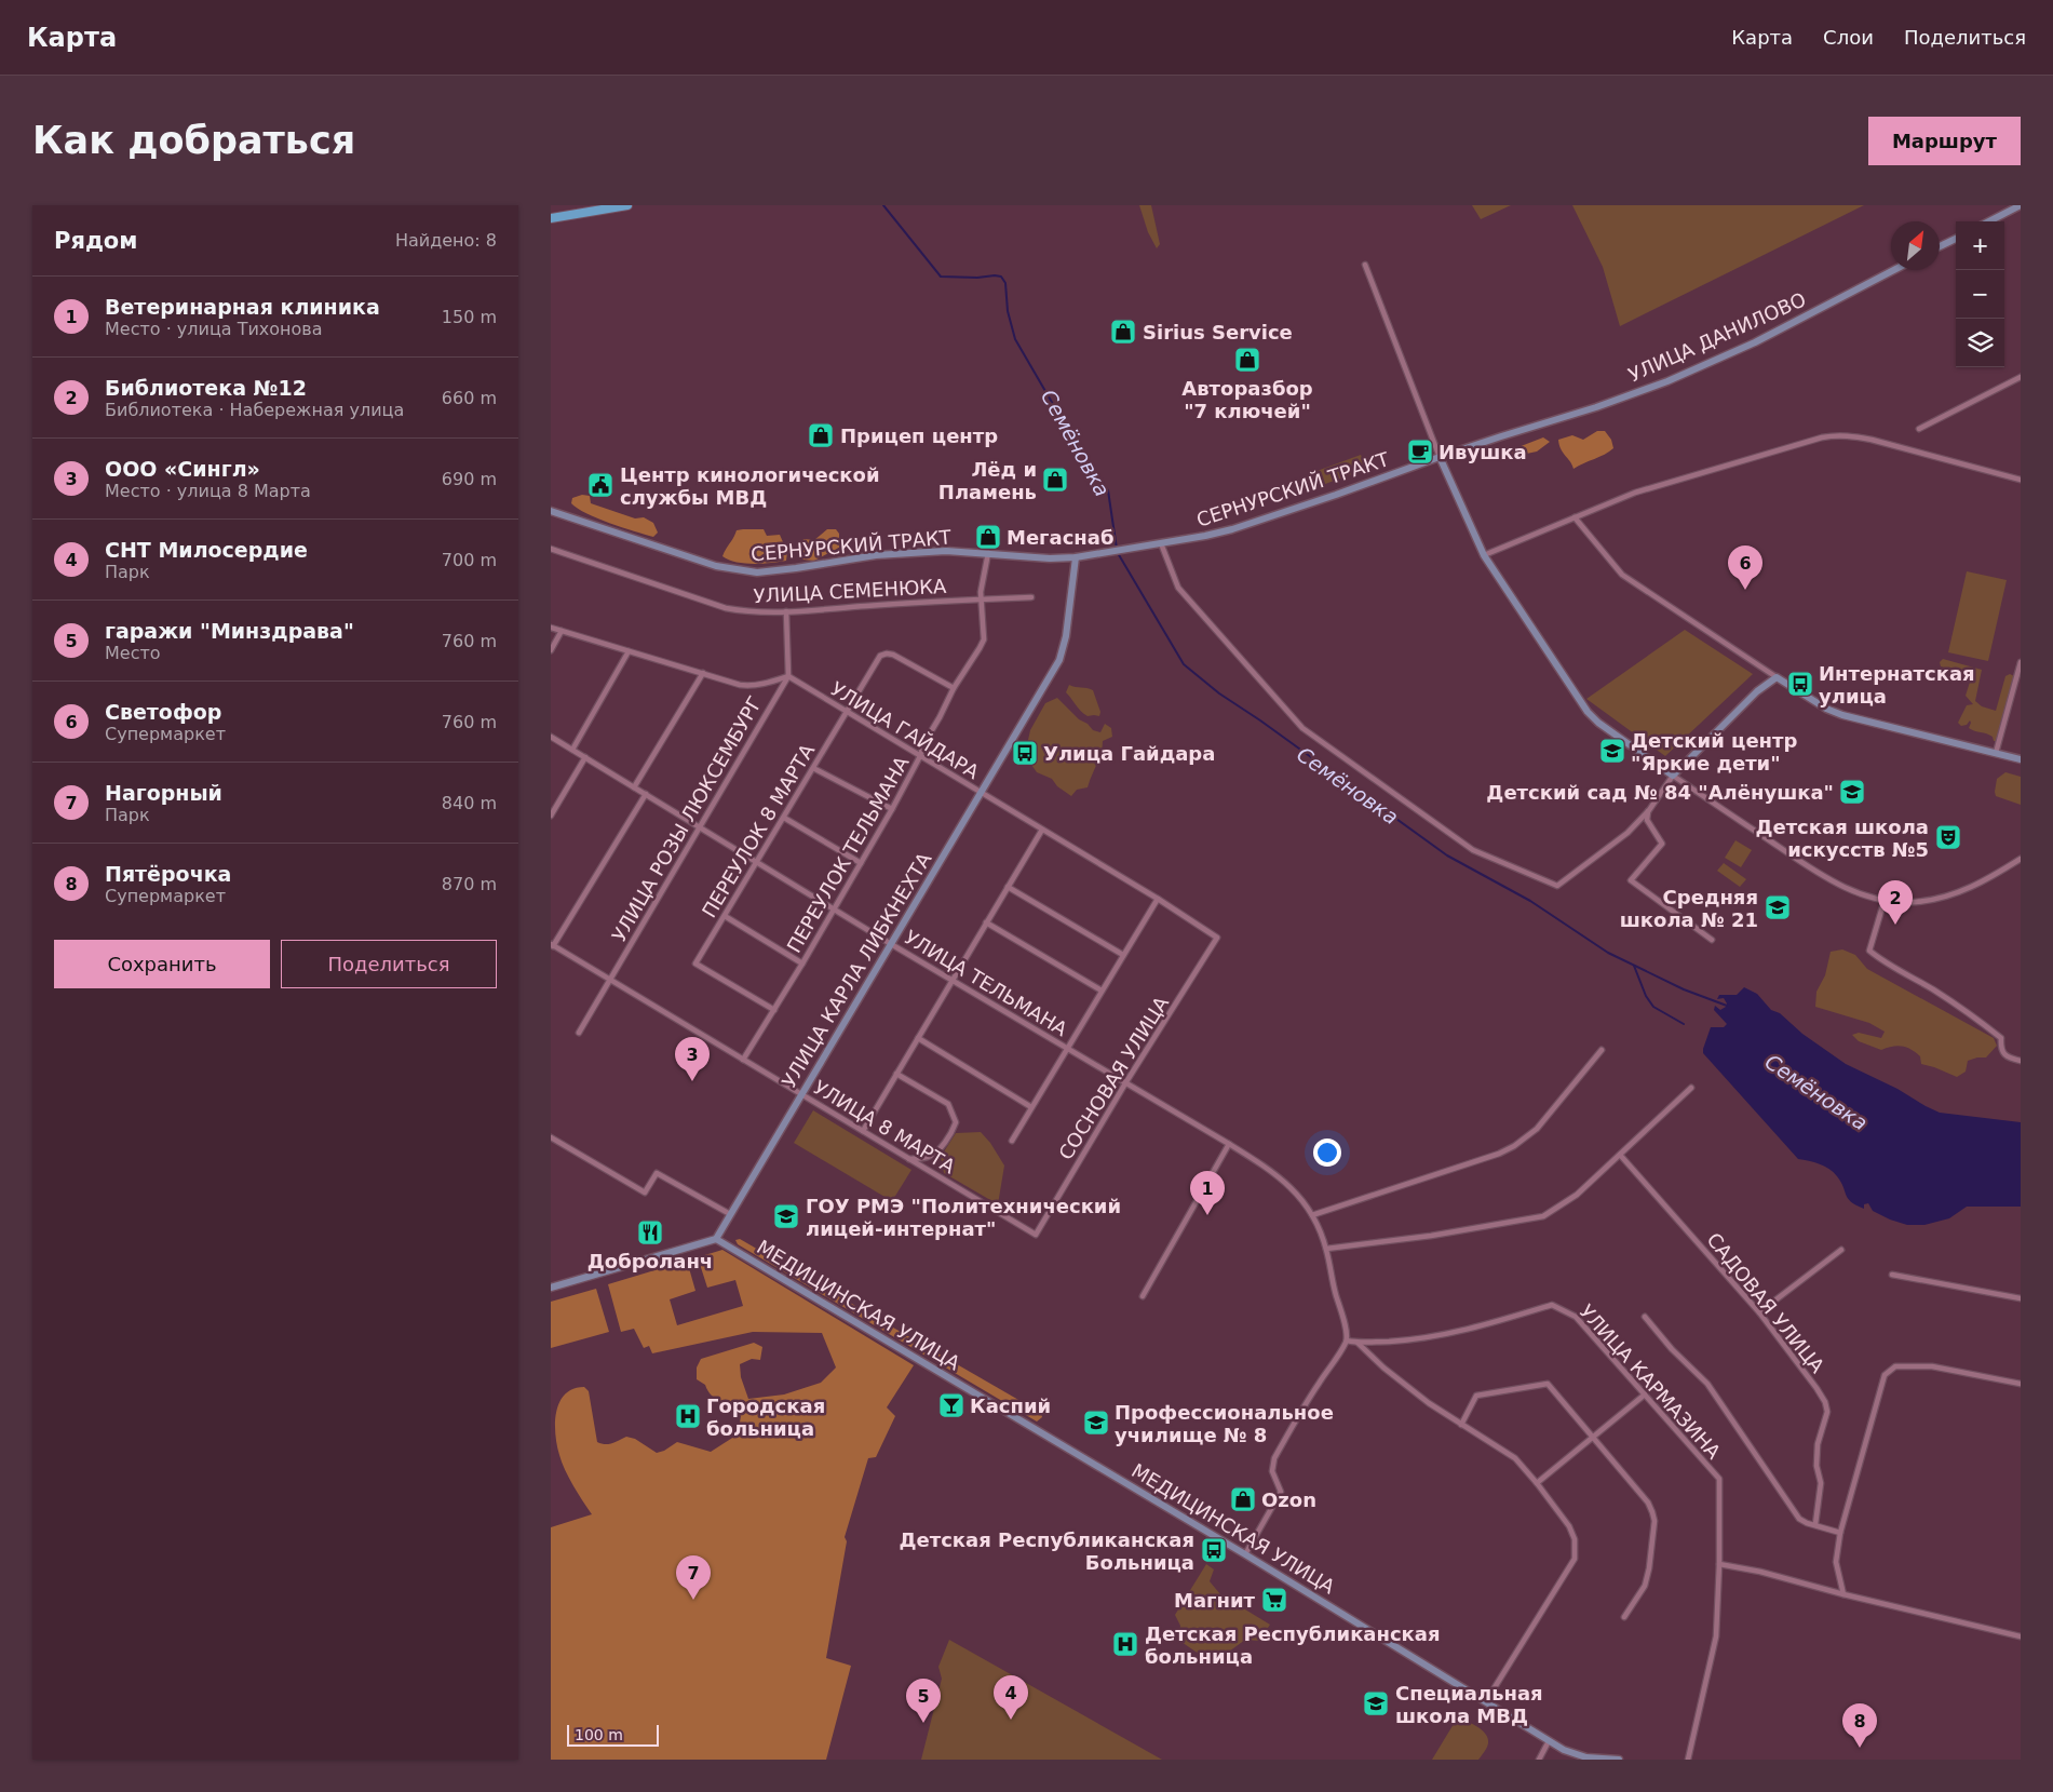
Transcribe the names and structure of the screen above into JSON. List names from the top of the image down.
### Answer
{
  "streets": {
    "main road": [
      "УЛИЦА ДАНИЛОВО",
      "СЕРНУРСКИЙ ТРАКТ",
      "УЛИЦА КАРЛА ЛИБКНЕХТА",
      "МЕДИЦИНСКАЯ УЛИЦА"
    ],
    "street": [
      "УЛИЦА СЕМЕНЮКА",
      "УЛИЦА ГАЙДАРА",
      "УЛИЦА РОЗЫ ЛЮКСЕМБУРГ",
      "ПЕРЕУЛОК 8 МАРТА",
      "ПЕРЕУЛОК ТЕЛЬМАНА",
      "УЛИЦА ТЕЛЬМАНА",
      "СОСНОВАЯ УЛИЦА",
      "УЛИЦА 8 МАРТА",
      "САДОВАЯ УЛИЦА",
      "УЛИЦА КАРМАЗИНА"
    ]
  },
  "crossings": [
    ["УЛИЦА ДАНИЛОВО", "СЕРНУРСКИЙ ТРАКТ"],
    ["СЕРНУРСКИЙ ТРАКТ", "ПЕРЕУЛОК ТЕЛЬМАНА"],
    ["СЕРНУРСКИЙ ТРАКТ", "УЛИЦА КАРЛА ЛИБКНЕХТА"],
    ["УЛИЦА СЕМЕНЮКА", "ПЕРЕУЛОК ТЕЛЬМАНА"],
    ["УЛИЦА ГАЙДАРА", "УЛИЦА РОЗЫ ЛЮКСЕМБУРГ"],
    ["УЛИЦА ГАЙДАРА", "ПЕРЕУЛОК 8 МАРТА"],
    ["УЛИЦА ГАЙДАРА", "ПЕРЕУЛОК ТЕЛЬМАНА"],
    ["УЛИЦА ГАЙДАРА", "УЛИЦА КАРЛА ЛИБКНЕХТА"],
    ["УЛИЦА ГАЙДАРА", "СОСНОВАЯ УЛИЦА"],
    ["УЛИЦА РОЗЫ ЛЮКСЕМБУРГ", "УЛИЦА ТЕЛЬМАНА"],
    ["УЛИЦА РОЗЫ ЛЮКСЕМБУРГ", "УЛИЦА 8 МАРТА"],
    ["ПЕРЕУЛОК 8 МАРТА", "ПЕРЕУЛОК ТЕЛЬМАНА"],
    ["ПЕРЕУЛОК 8 МАРТА", "УЛИЦА ТЕЛЬМАНА"],
    ["ПЕРЕУЛОК ТЕЛЬМАНА", "УЛИЦА ТЕЛЬМАНА"],
    ["ПЕРЕУЛОК ТЕЛЬМАНА", "УЛИЦА 8 МАРТА"],
    ["УЛИЦА КАРЛА ЛИБКНЕХТА", "УЛИЦА ТЕЛЬМАНА"],
    ["УЛИЦА КАРЛА ЛИБКНЕХТА", "УЛИЦА 8 МАРТА"],
    ["УЛИЦА КАРЛА ЛИБКНЕХТА", "МЕДИЦИНСКАЯ УЛИЦА"],
    ["УЛИЦА ТЕЛЬМАНА", "СОСНОВАЯ УЛИЦА"],
    ["СОСНОВАЯ УЛИЦА", "УЛИЦА 8 МАРТА"]
  ],
  "water": ["Семёновка"],
  "places": {
    "shop": [
      "Sirius Service",
      "Авторазбор \"7 ключей\"",
      "Прицеп центр",
      "Лёд и Пламень",
      "Мегаснаб",
      "Ozon"
    ],
    "cafe": ["Ивушка"],
    "public building": ["Центр кинологической службы МВД"],
    "bus stop": ["Интернатская улица", "Улица Гайдара", "Детская Республиканская Больница"],
    "school or university": [
      "Детский центр \"Яркие дети\"",
      "Детский сад № 84 \"Алёнушка\"",
      "Средняя школа № 21",
      "ГОУ РМЭ \"Политехнический лицей-интернат\"",
      "Профессиональное училище № 8",
      "Специальная школа МВД"
    ],
    "theatre": ["Детская школа искусств №5"],
    "restaurant": ["Доброланч"],
    "bar": ["Каспий"],
    "hospital": ["Городская больница", "Детская Республиканская больница"],
    "supermarket": ["Магнит"]
  },
  "scale_bar": "100 m",
  "north": "top right",
  "page": {
    "header": "Карта",
    "nav": ["Карта", "Слои", "Поделиться"],
    "buttons": [
      "Маршрут",
      ["Сохранить", "Поделиться"]
    ],
    "title": "Как добраться",
    "heading": ["Рядом", "Найдено: 8"],
    "map_buttons": ["+", "−"],
    "list": [
      {
        "mark": "1",
        "name": "Ветеринарная клиника",
        "note": "Место · улица Тихонова",
        "value": "150 m"
      },
      {
        "mark": "2",
        "name": "Библиотека №12",
        "note": "Библиотека · Набережная улица",
        "value": "660 m"
      },
      {
        "mark": "3",
        "name": "ООО «Сингл»",
        "note": "Место · улица 8 Марта",
        "value": "690 m"
      },
      {
        "mark": "4",
        "name": "СНТ Милосердие",
        "note": "Парк",
        "value": "700 m"
      },
      {
        "mark": "5",
        "name": "гаражи \"Минздрава\"",
        "note": "Место",
        "value": "760 m"
      },
      {
        "mark": "6",
        "name": "Светофор",
        "note": "Супермаркет",
        "value": "760 m"
      },
      {
        "mark": "7",
        "name": "Нагорный",
        "note": "Парк",
        "value": "840 m"
      },
      {
        "mark": "8",
        "name": "Пятёрочка",
        "note": "Супермаркет",
        "value": "870 m"
      }
    ],
    "pins": [
      "6",
      "2",
      "3",
      "1",
      "7",
      "4",
      "5",
      "8"
    ],
    "scale": "100 m"
  }
}
